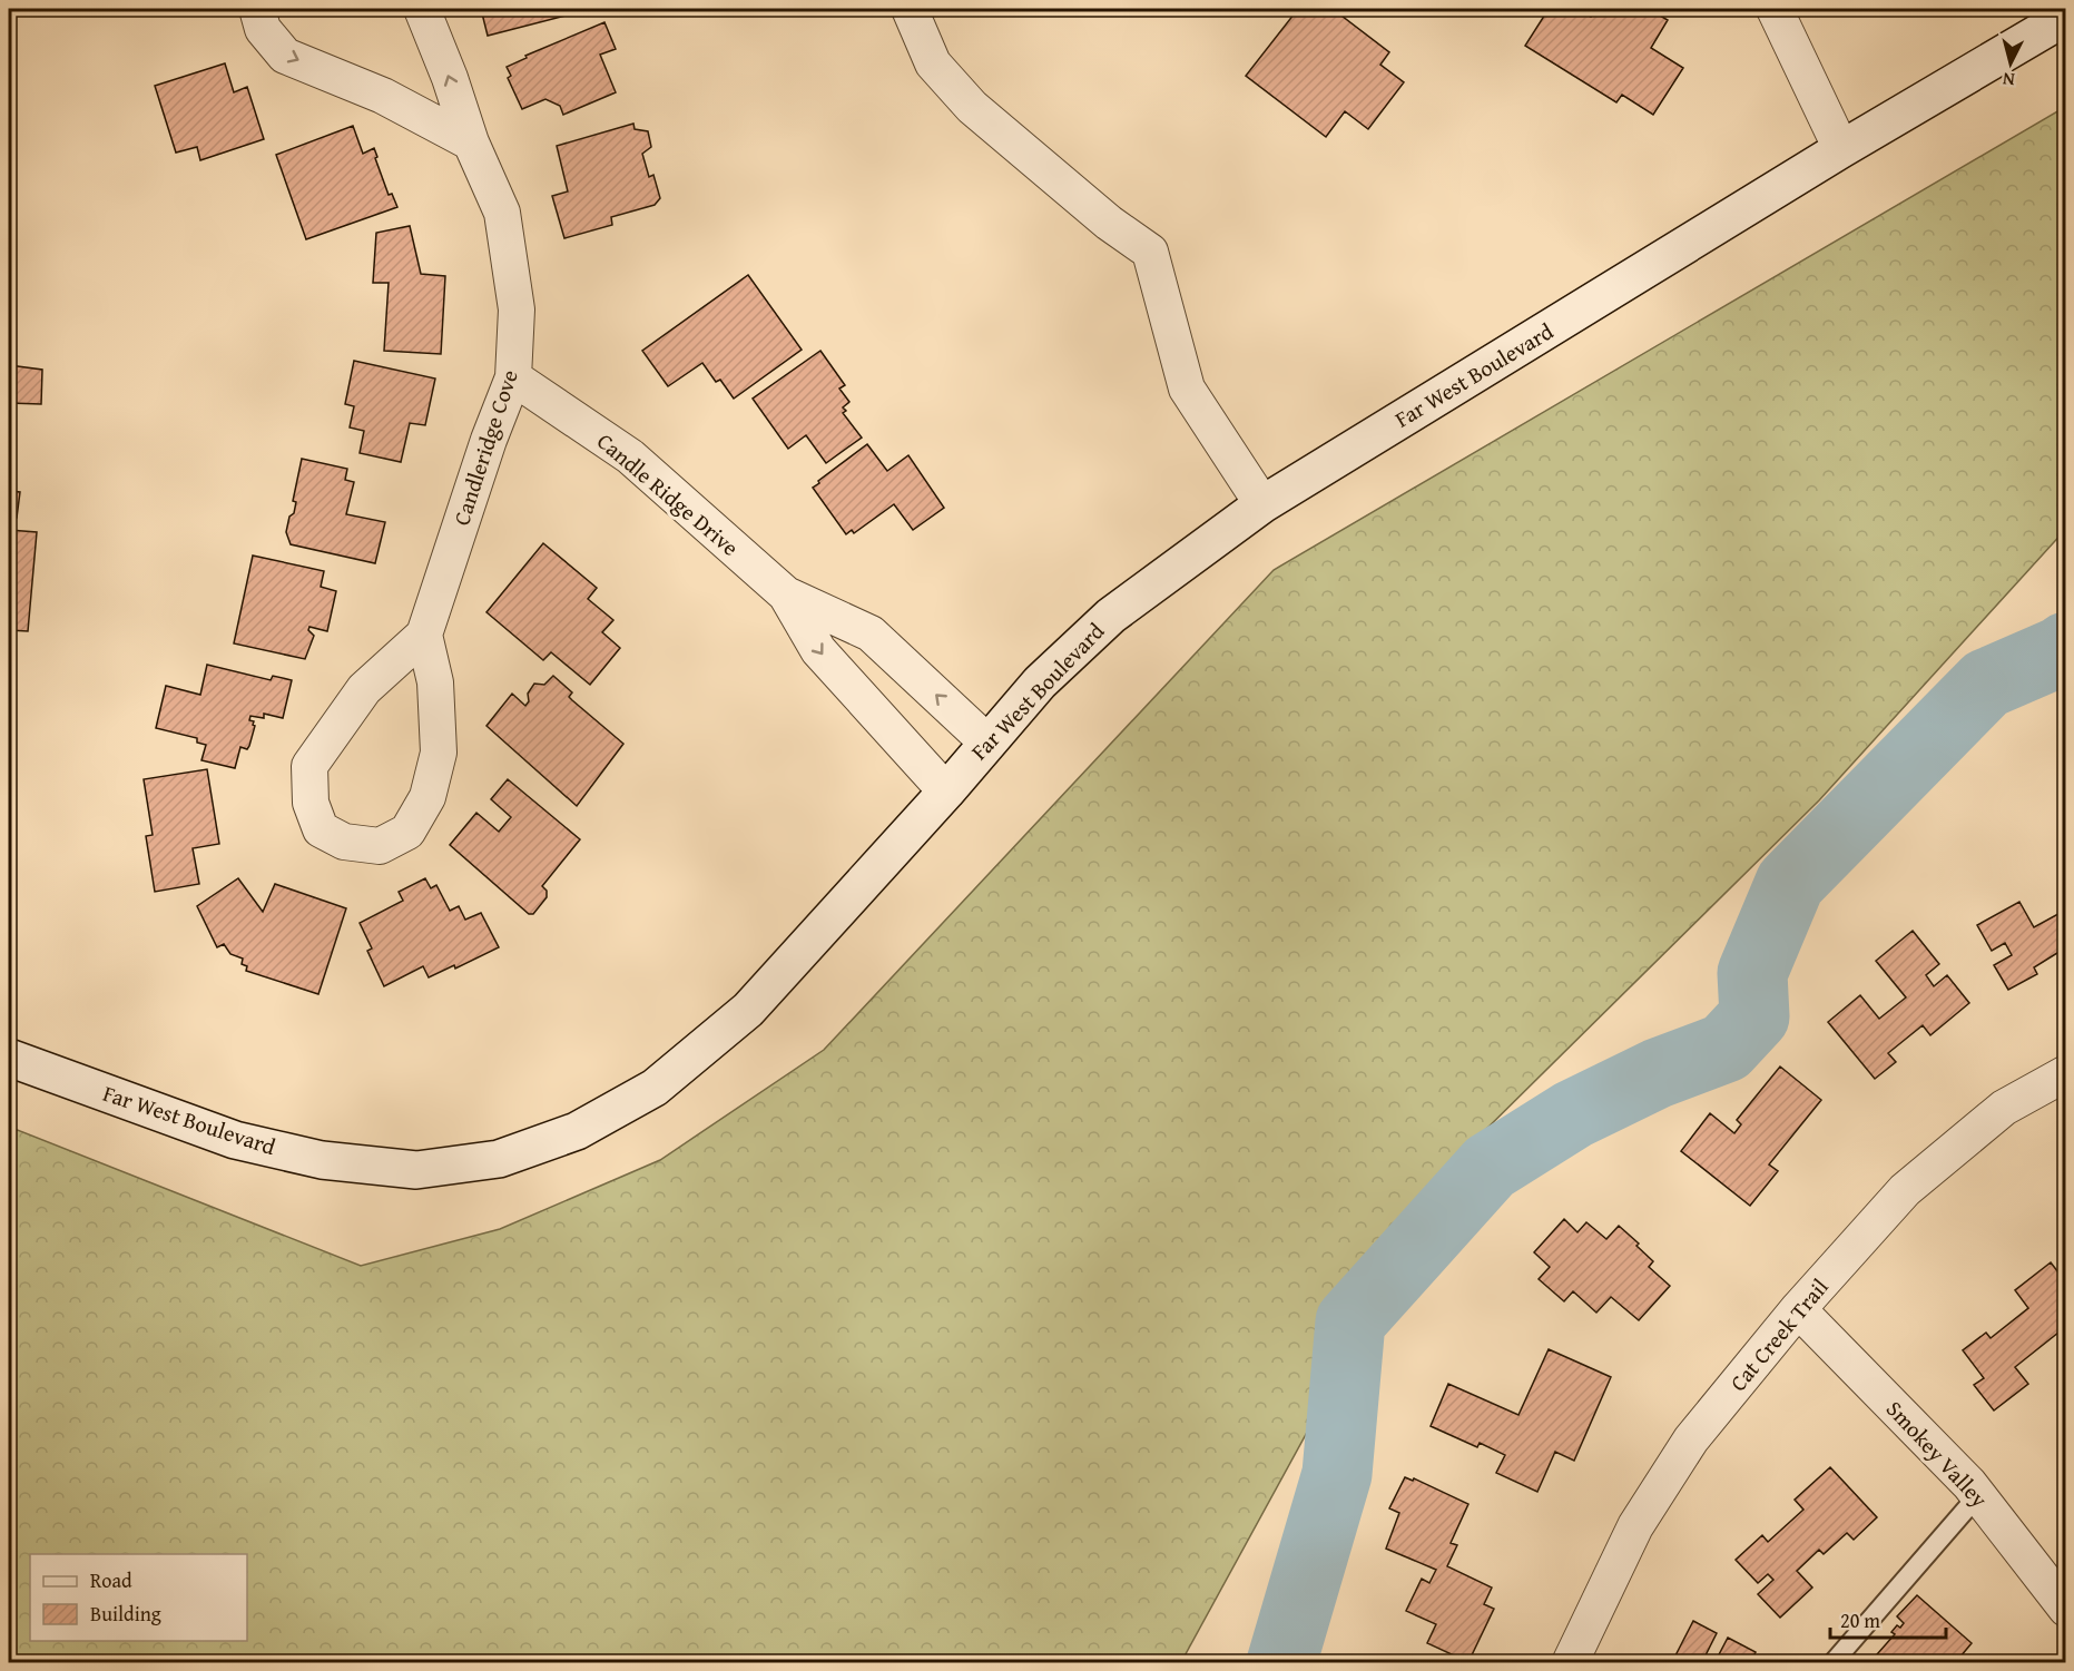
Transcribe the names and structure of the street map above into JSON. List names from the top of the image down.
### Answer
{
  "streets": {
    "street": [
      "Far West Boulevard",
      "Candleridge Cove",
      "Candle Ridge Drive",
      "Cat Creek Trail",
      "Smokey Valley"
    ]
  },
  "crossings": [
    ["Far West Boulevard", "Candle Ridge Drive"],
    ["Candleridge Cove", "Candle Ridge Drive"],
    ["Cat Creek Trail", "Smokey Valley"]
  ],
  "legend": ["Road", "Building"],
  "scale_bar": "20 m",
  "north": "bottom"
}
